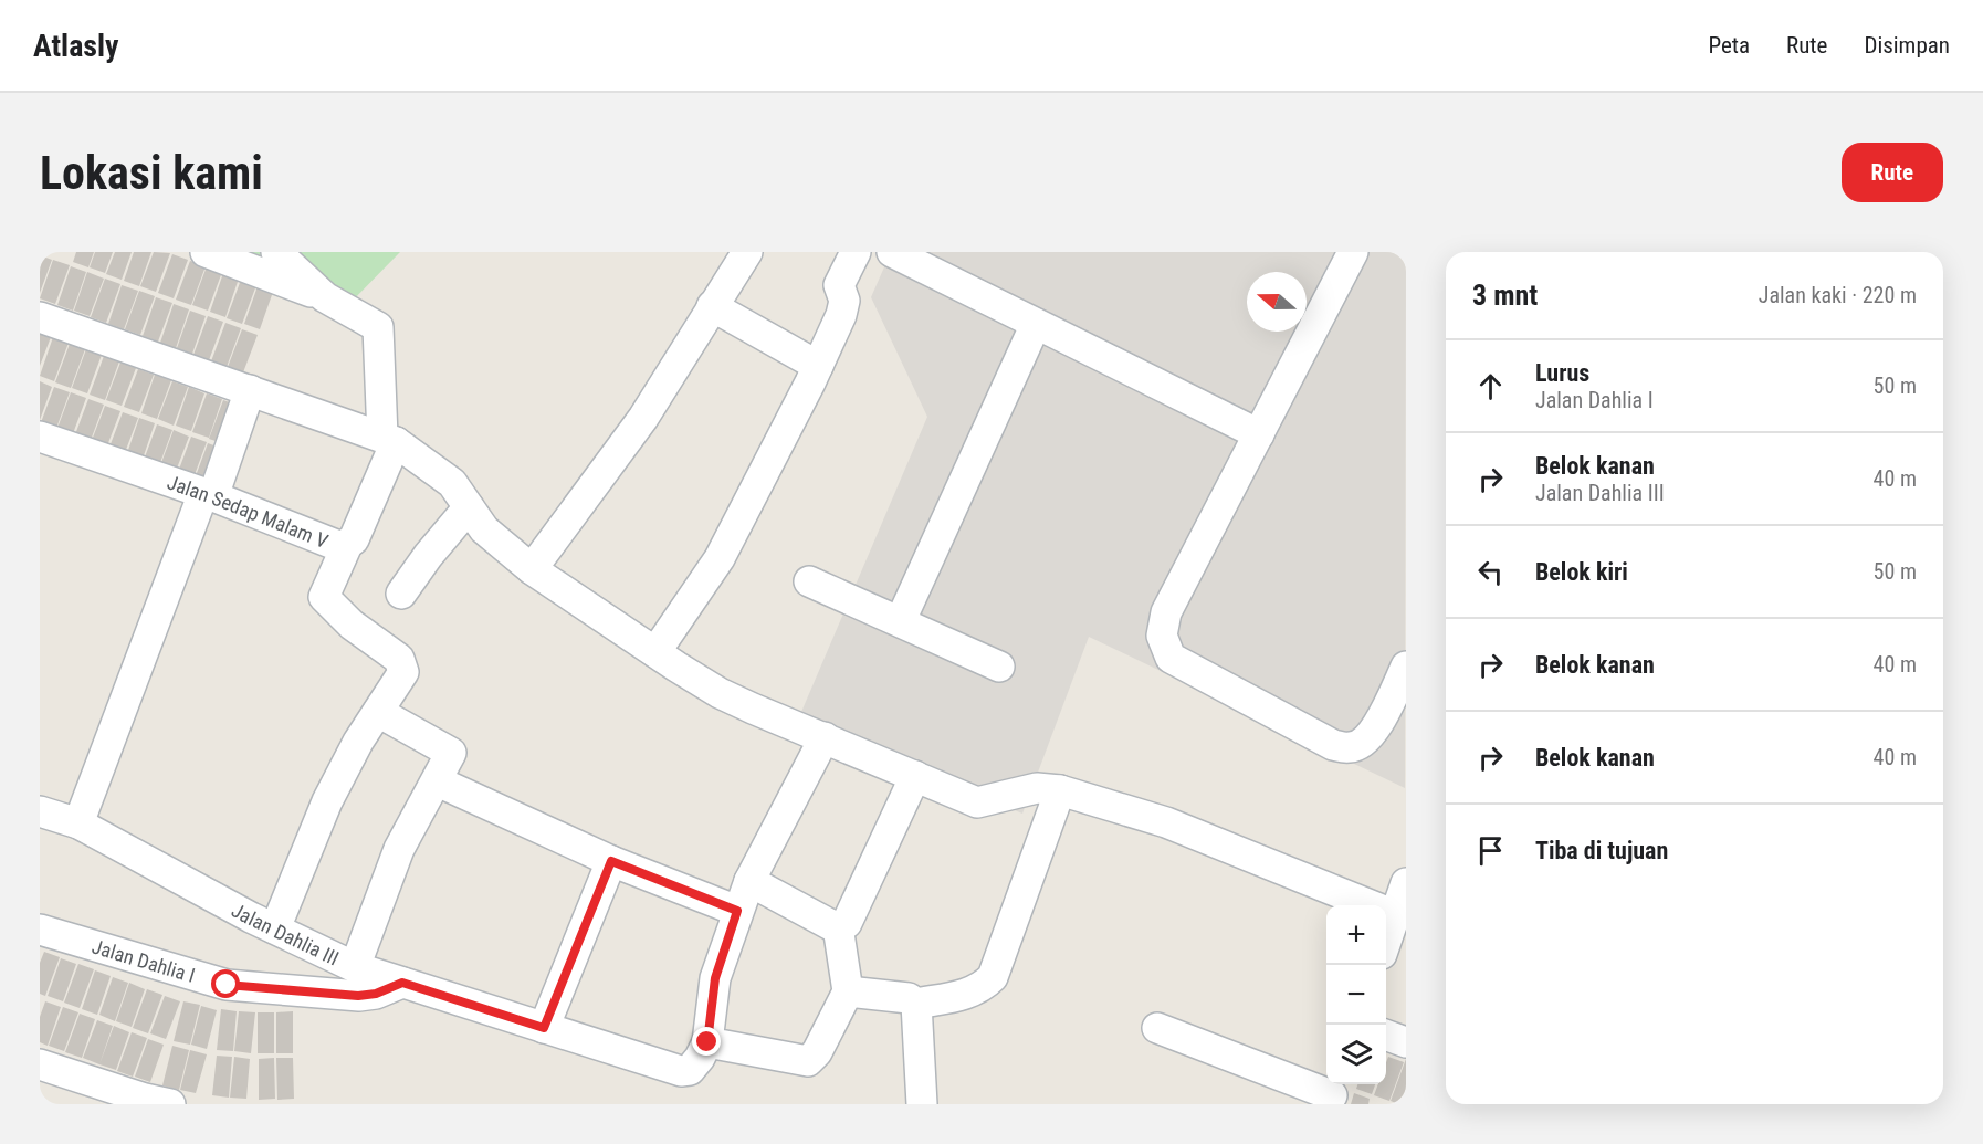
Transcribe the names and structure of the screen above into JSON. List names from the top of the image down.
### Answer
{
  "streets": {
    "street": ["Jalan Sedap Malam V", "Jalan Dahlia III", "Jalan Dahlia I"]
  },
  "crossings": [
    ["Jalan Dahlia III", "Jalan Dahlia I"]
  ],
  "north": "left",
  "page": {
    "header": "Atlasly",
    "nav": ["Peta", "Rute", "Disimpan"],
    "buttons": "Rute",
    "title": "Lokasi kami",
    "heading": ["3 mnt", "Jalan kaki · 220 m"],
    "list": [
      ["Lurus", "Jalan Dahlia I", "50 m"],
      ["Belok kanan", "Jalan Dahlia III", "40 m"],
      ["Belok kiri", "50 m"],
      ["Belok kanan", "40 m"],
      ["Belok kanan", "40 m"],
      "Tiba di tujuan"
    ],
    "map_buttons": ["+", "−"]
  }
}
